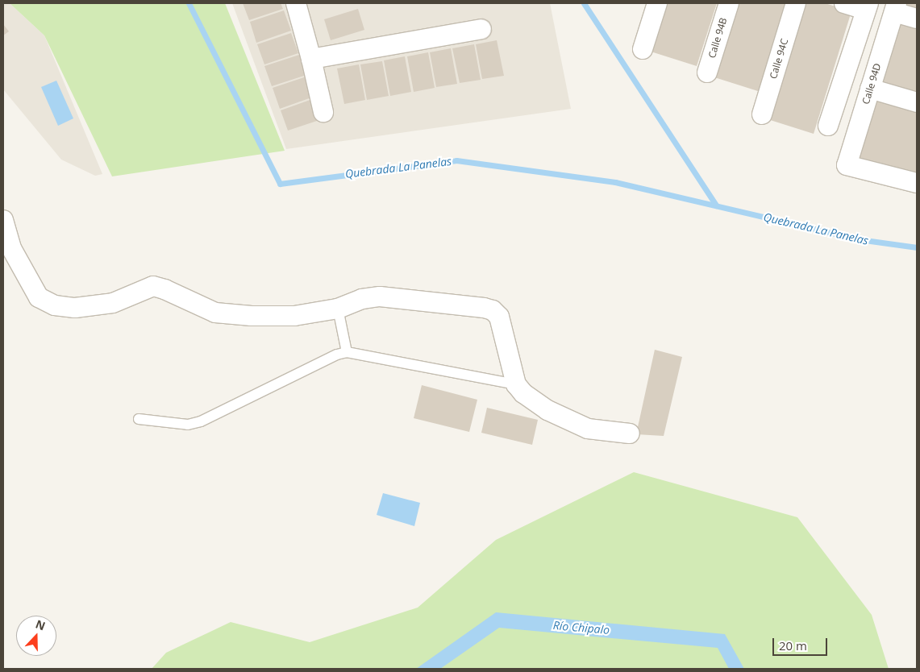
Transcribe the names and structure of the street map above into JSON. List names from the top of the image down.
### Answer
{
  "streets": {
    "street": ["Calle 94B", "Calle 94C", "Calle 94D"]
  },
  "water": ["Quebrada La Panelas", "Río Chipalo"],
  "scale_bar": "20 m",
  "north": "top"
}
